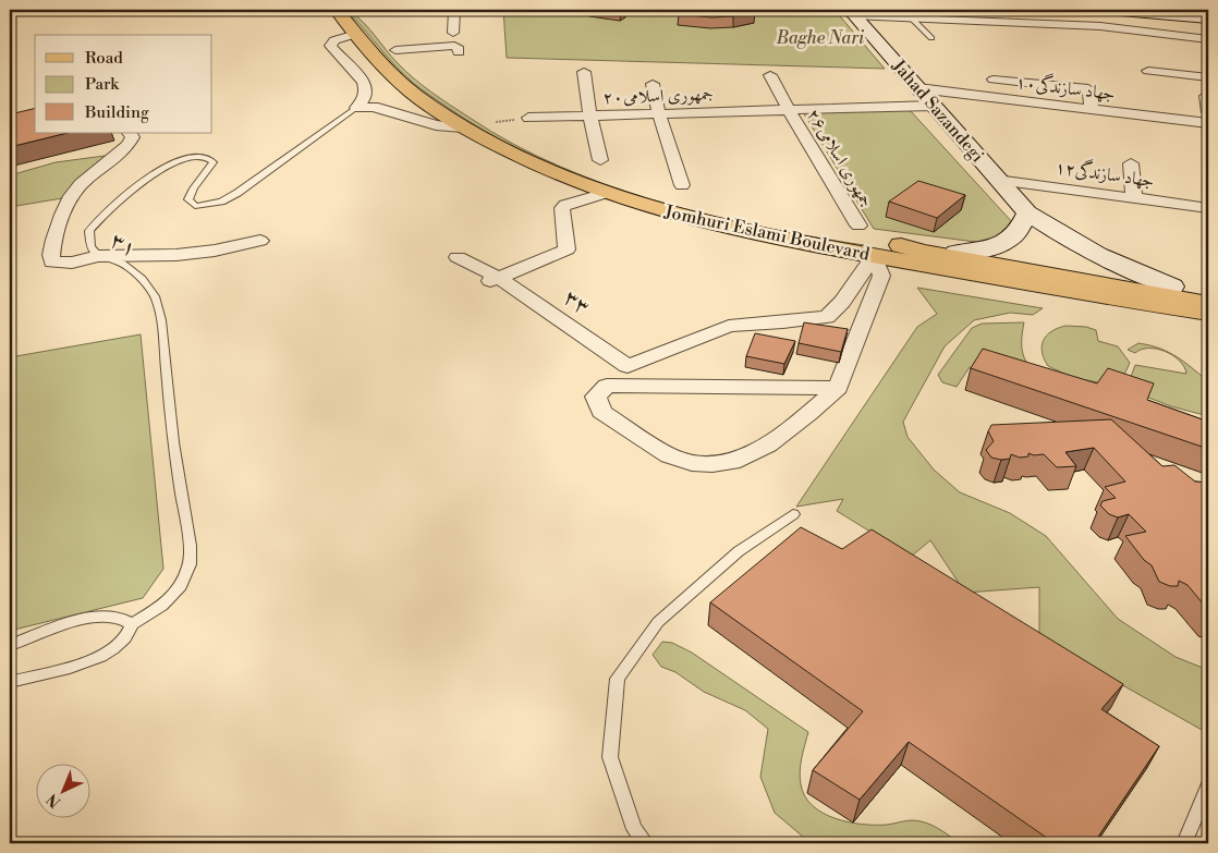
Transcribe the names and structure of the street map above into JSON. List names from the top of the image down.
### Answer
{
  "streets": {
    "main road": ["Jahad Sazandegi", "Jomhuri Eslami Boulevard"],
    "street": [
      "جهاد سازندگی۱۰",
      "جمهوری اسلامی۲۰",
      "جمهوری اسلامی۲۶",
      "جهاد سازندگی۱۲",
      "۳۳"
    ],
    "lane": ["۳۱"]
  },
  "crossings": [
    ["جهاد سازندگی۱۰", "Jahad Sazandegi"],
    ["جمهوری اسلامی۲۰", "Jahad Sazandegi"],
    ["جمهوری اسلامی۲۰", "جمهوری اسلامی۲۶"],
    ["Jahad Sazandegi", "جهاد سازندگی۱۲"],
    ["Jahad Sazandegi", "Jomhuri Eslami Boulevard"],
    ["Jomhuri Eslami Boulevard", "۳۳"]
  ],
  "parks": ["Baghe Nari"],
  "legend": ["Road", "Park", "Building"],
  "north": "bottom left"
}
